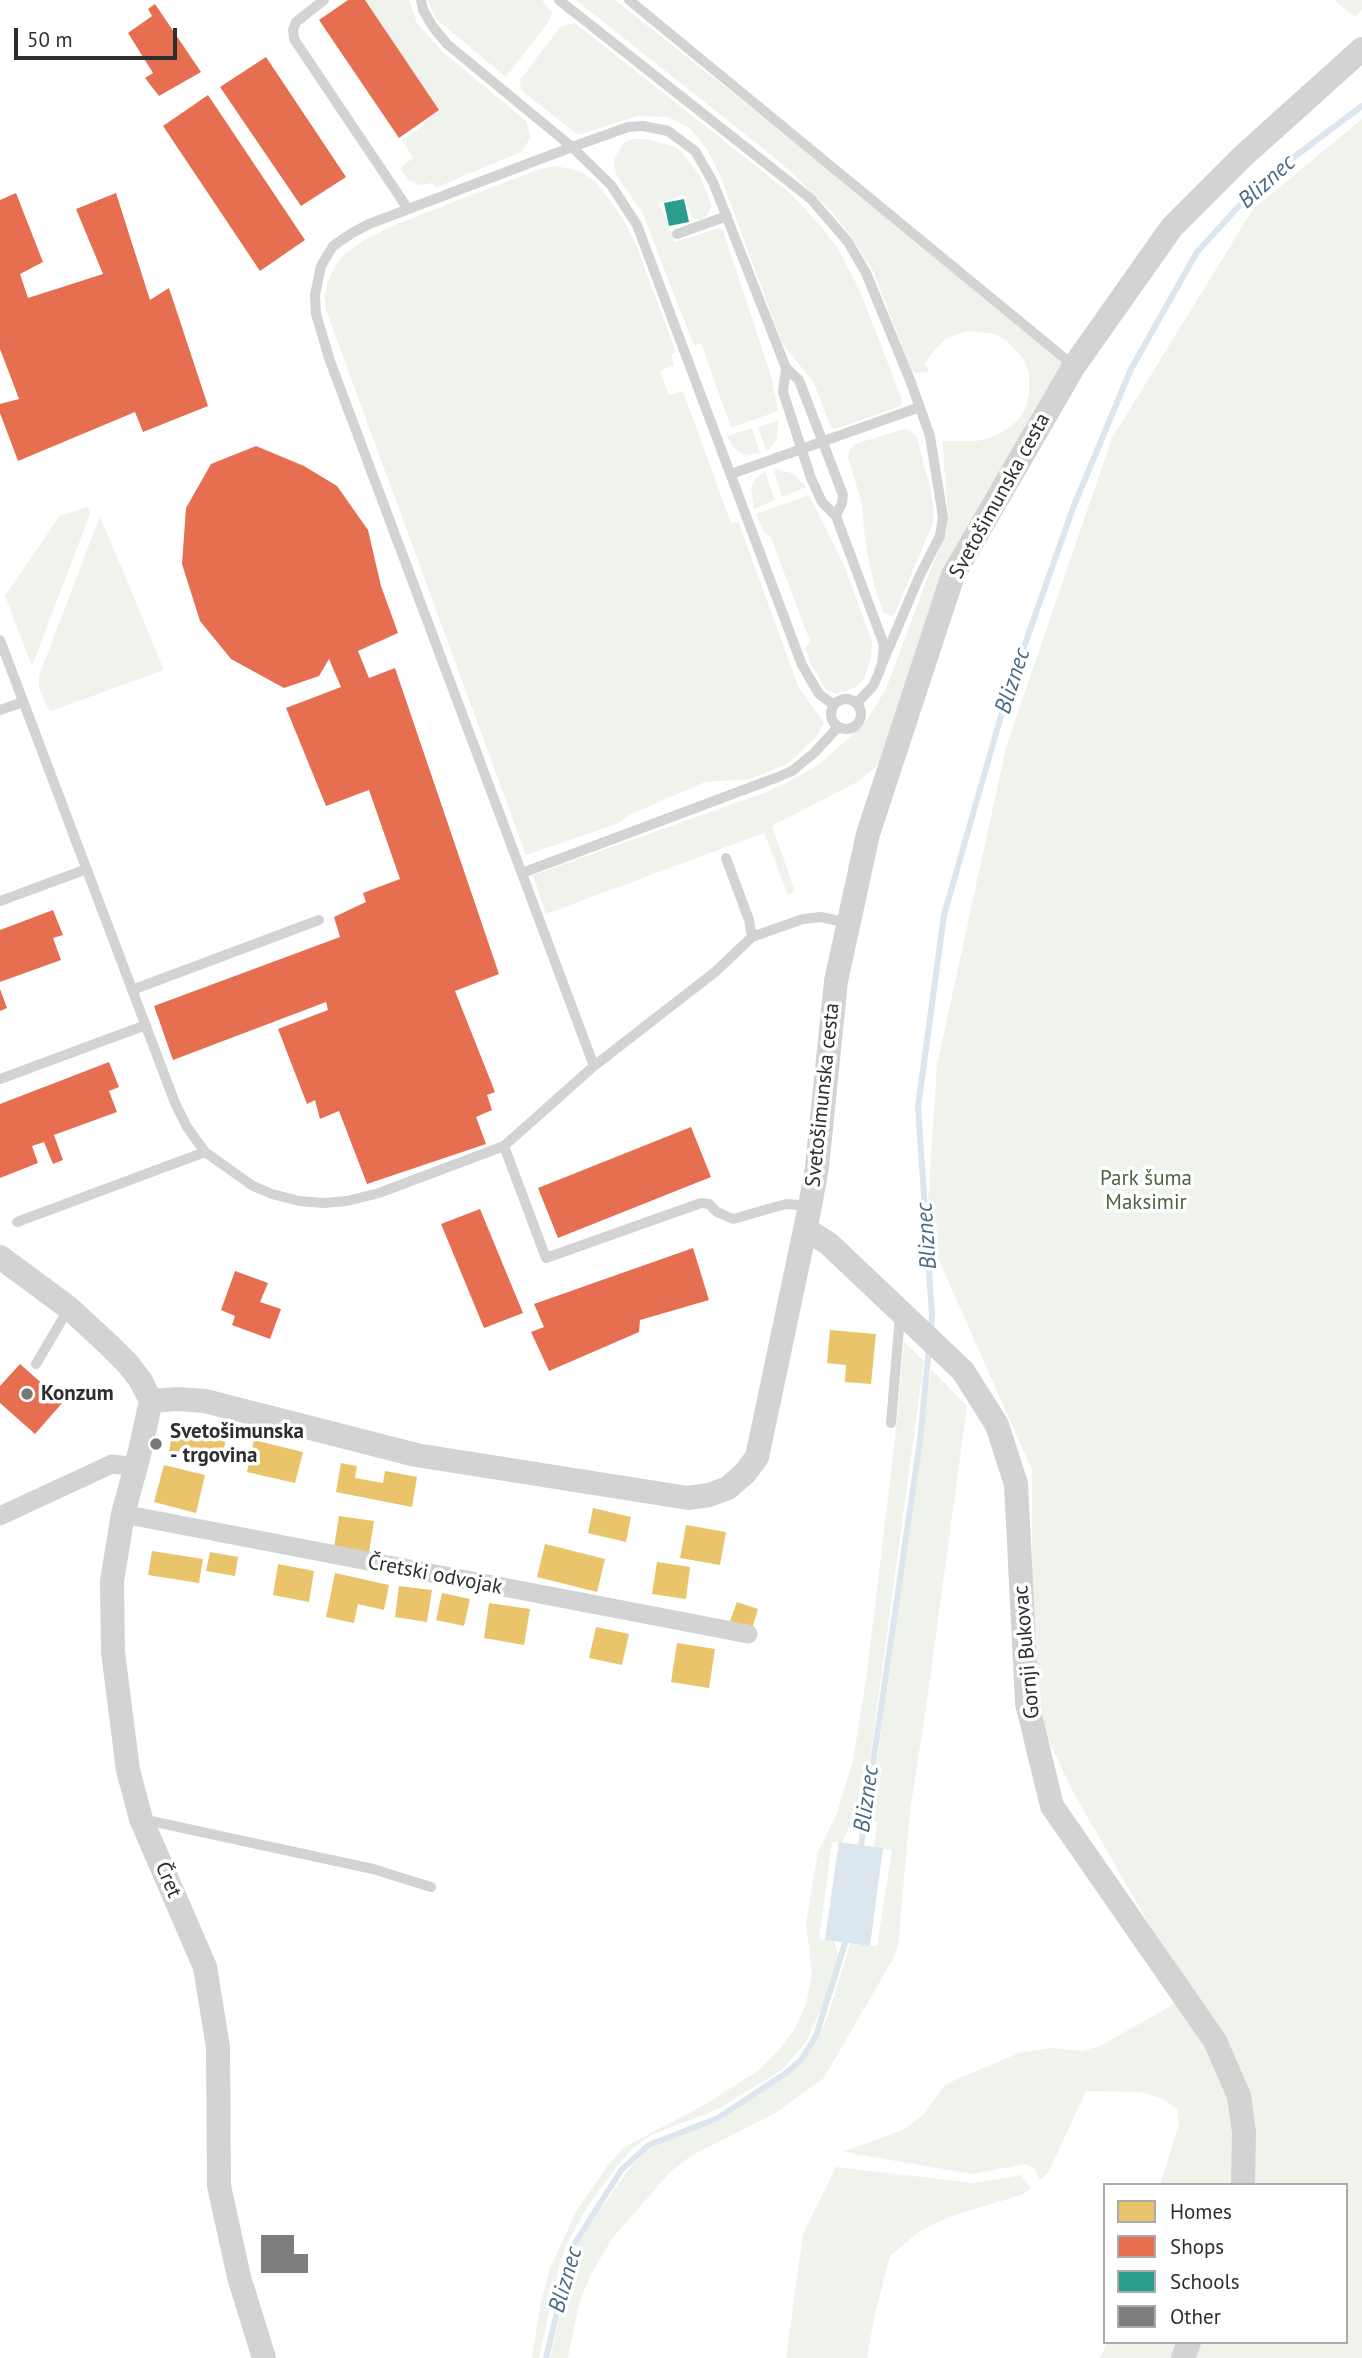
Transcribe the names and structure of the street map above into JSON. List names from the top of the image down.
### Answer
{
  "streets": {
    "street": [
      "Svetošimunska cesta",
      "Čretski odvojak",
      "Gornji Bukovac",
      "Čret"
    ]
  },
  "crossings": [
    ["Svetošimunska cesta", "Gornji Bukovac"],
    ["Svetošimunska cesta", "Čret"],
    ["Čretski odvojak", "Čret"]
  ],
  "water": ["Bliznec"],
  "parks": ["Park šuma Maksimir"],
  "places": ["Konzum", "Svetošimunska - trgovina"],
  "legend": [
    "Homes",
    "Shops",
    "Schools",
    "Other"
  ],
  "scale_bar": "50 m"
}
